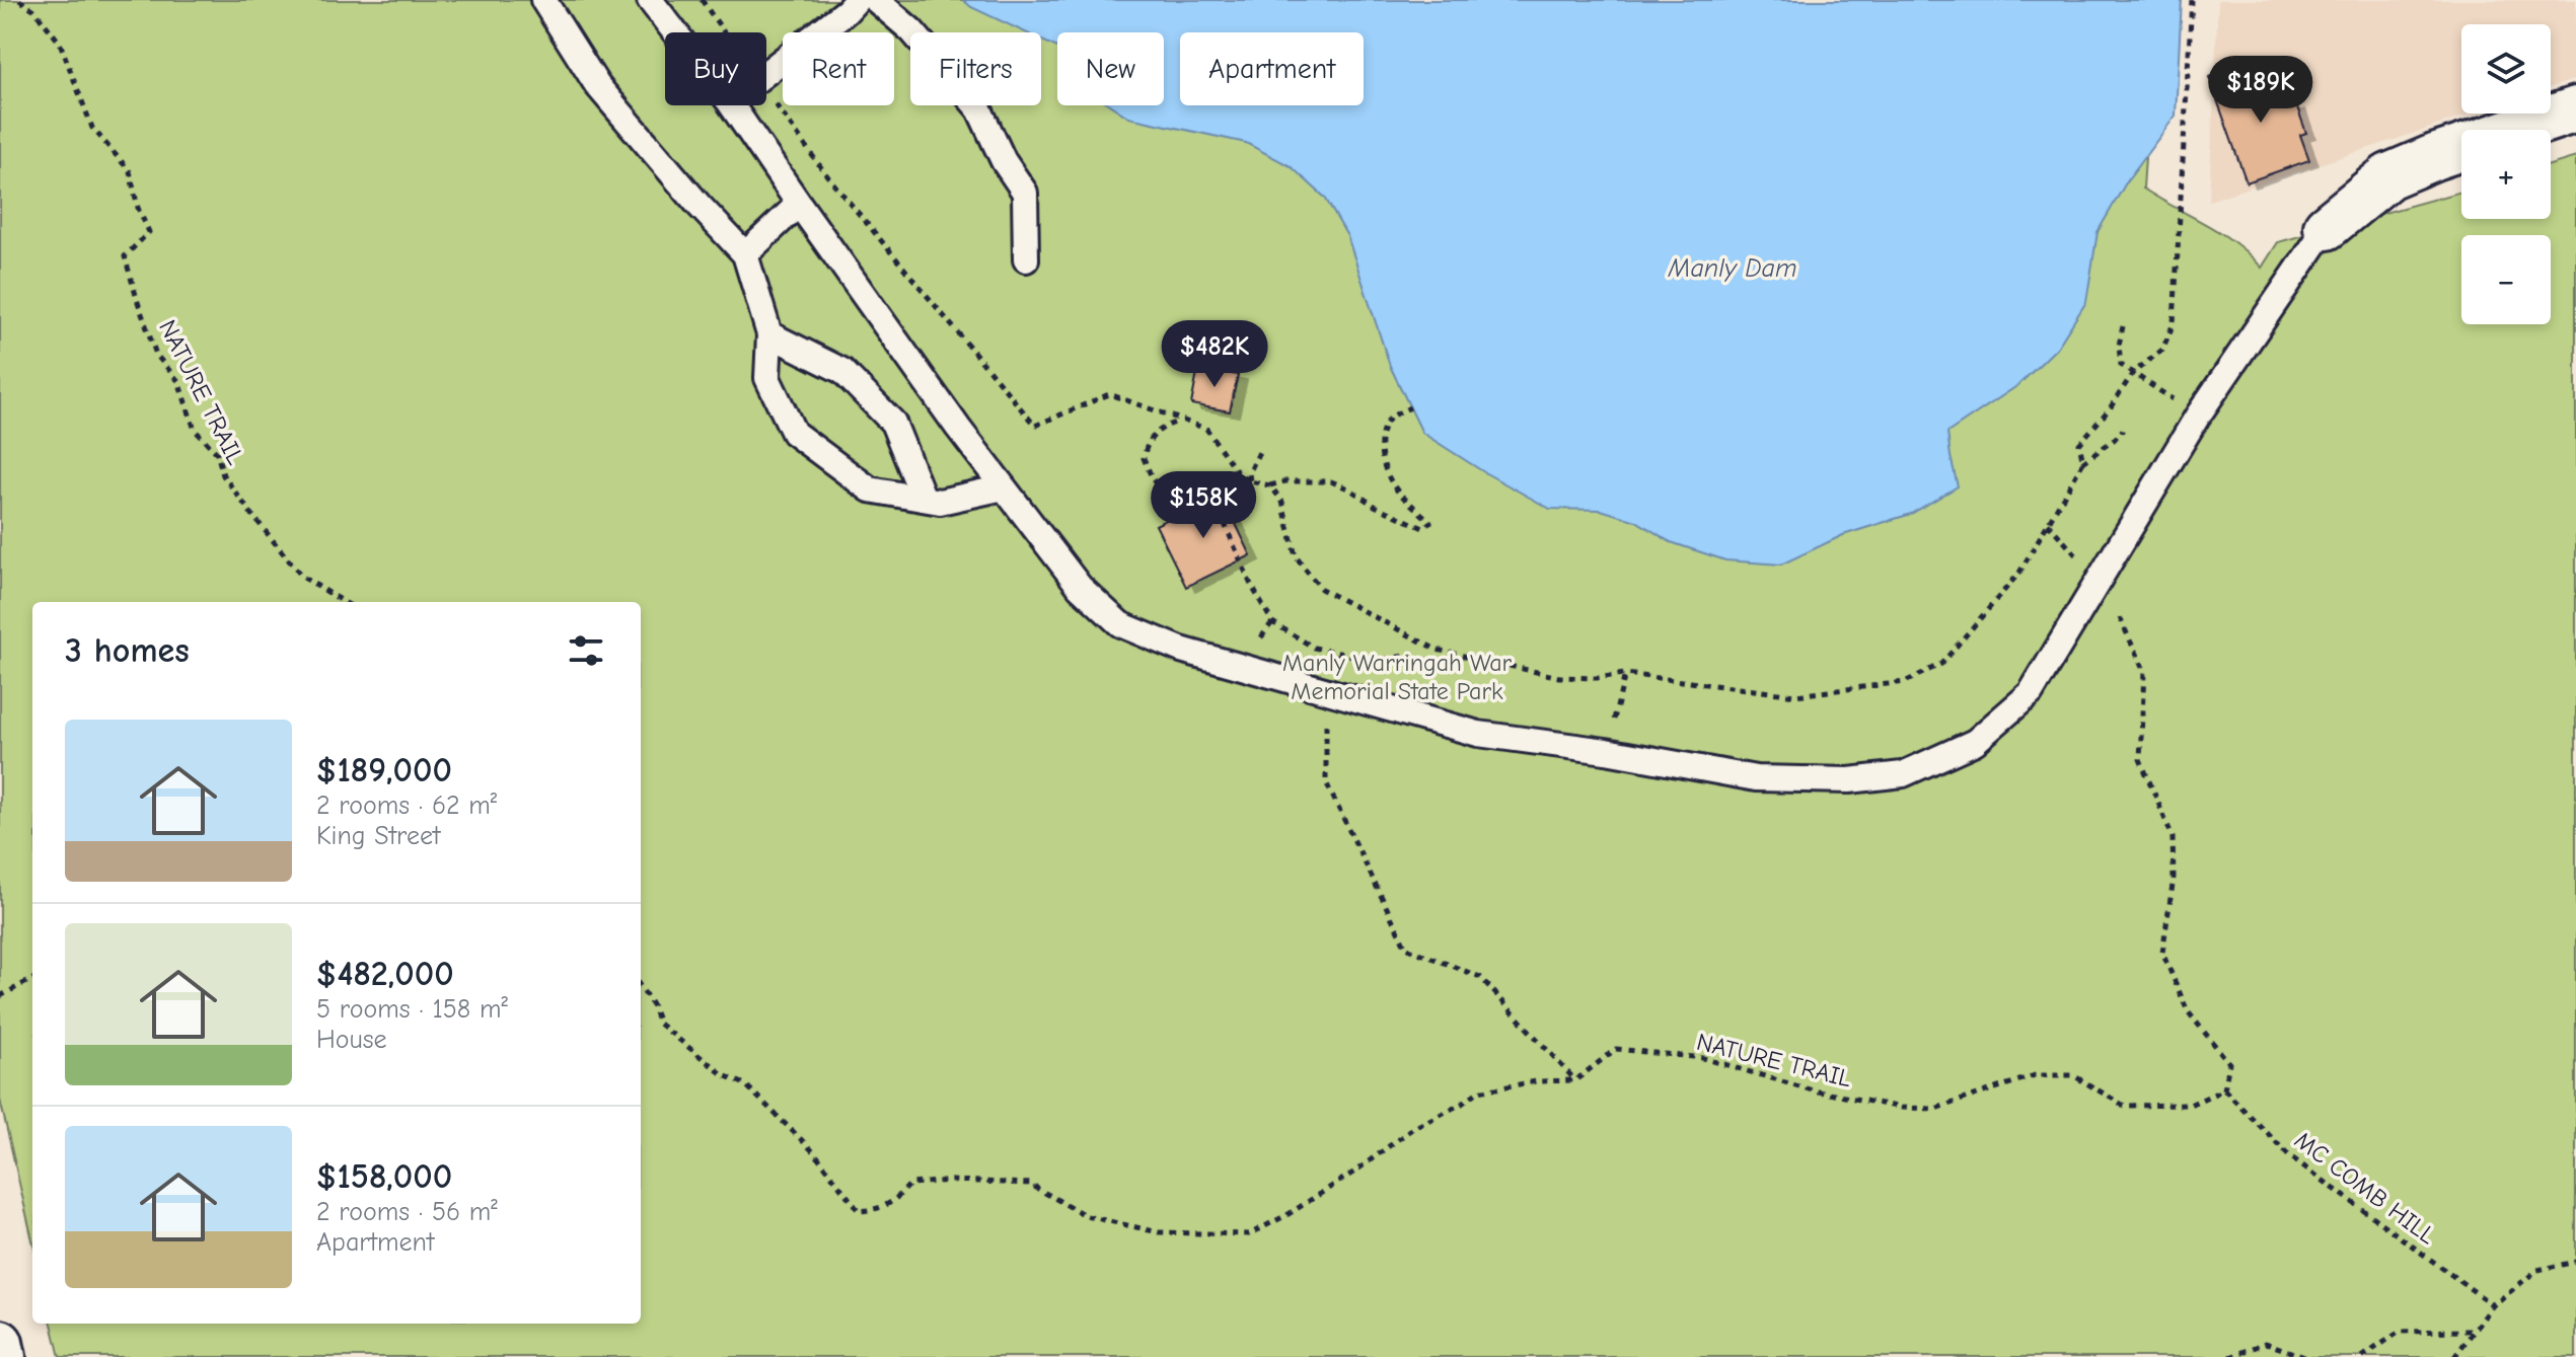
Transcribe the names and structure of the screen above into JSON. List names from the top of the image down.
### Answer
{
  "streets": {
    "path": ["NATURE TRAIL", "MC COMB HILL"]
  },
  "crossings": [
    ["NATURE TRAIL", "MC COMB HILL"]
  ],
  "water": ["Manly Dam"],
  "parks": ["Manly Warringah War Memorial State Park"],
  "page": {
    "map_buttons": ["+", "−"],
    "chip": [
      "Buy",
      "Rent",
      "Filters",
      "New",
      "Apartment"
    ],
    "price": ["$189K", "$482K", "$158K"],
    "heading": "3 homes",
    "list": [
      {
        "name": "$189,000",
        "note": "2 rooms · 62 m² · King Street"
      },
      {
        "name": "$482,000",
        "note": "5 rooms · 158 m² · House"
      },
      {
        "name": "$158,000",
        "note": "2 rooms · 56 m² · Apartment"
      }
    ]
  }
}
